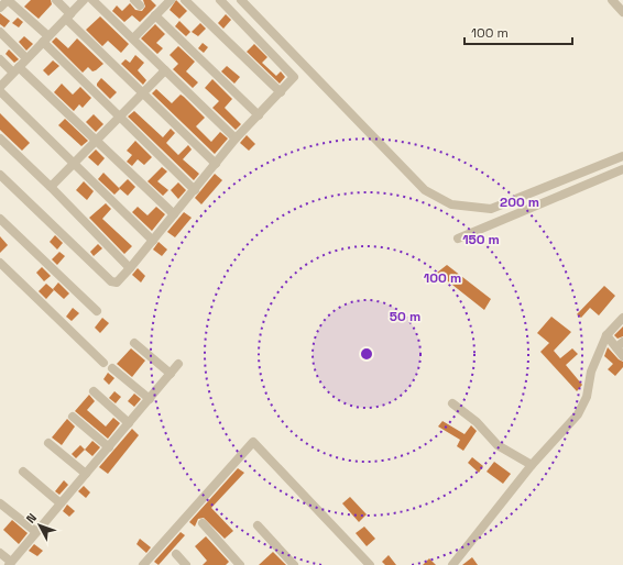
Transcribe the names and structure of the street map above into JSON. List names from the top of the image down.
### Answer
{
  "scale_bar": "100 m",
  "north": "top left",
  "rings": [
    "200 m",
    "150 m",
    "100 m",
    "50 m"
  ]
}
